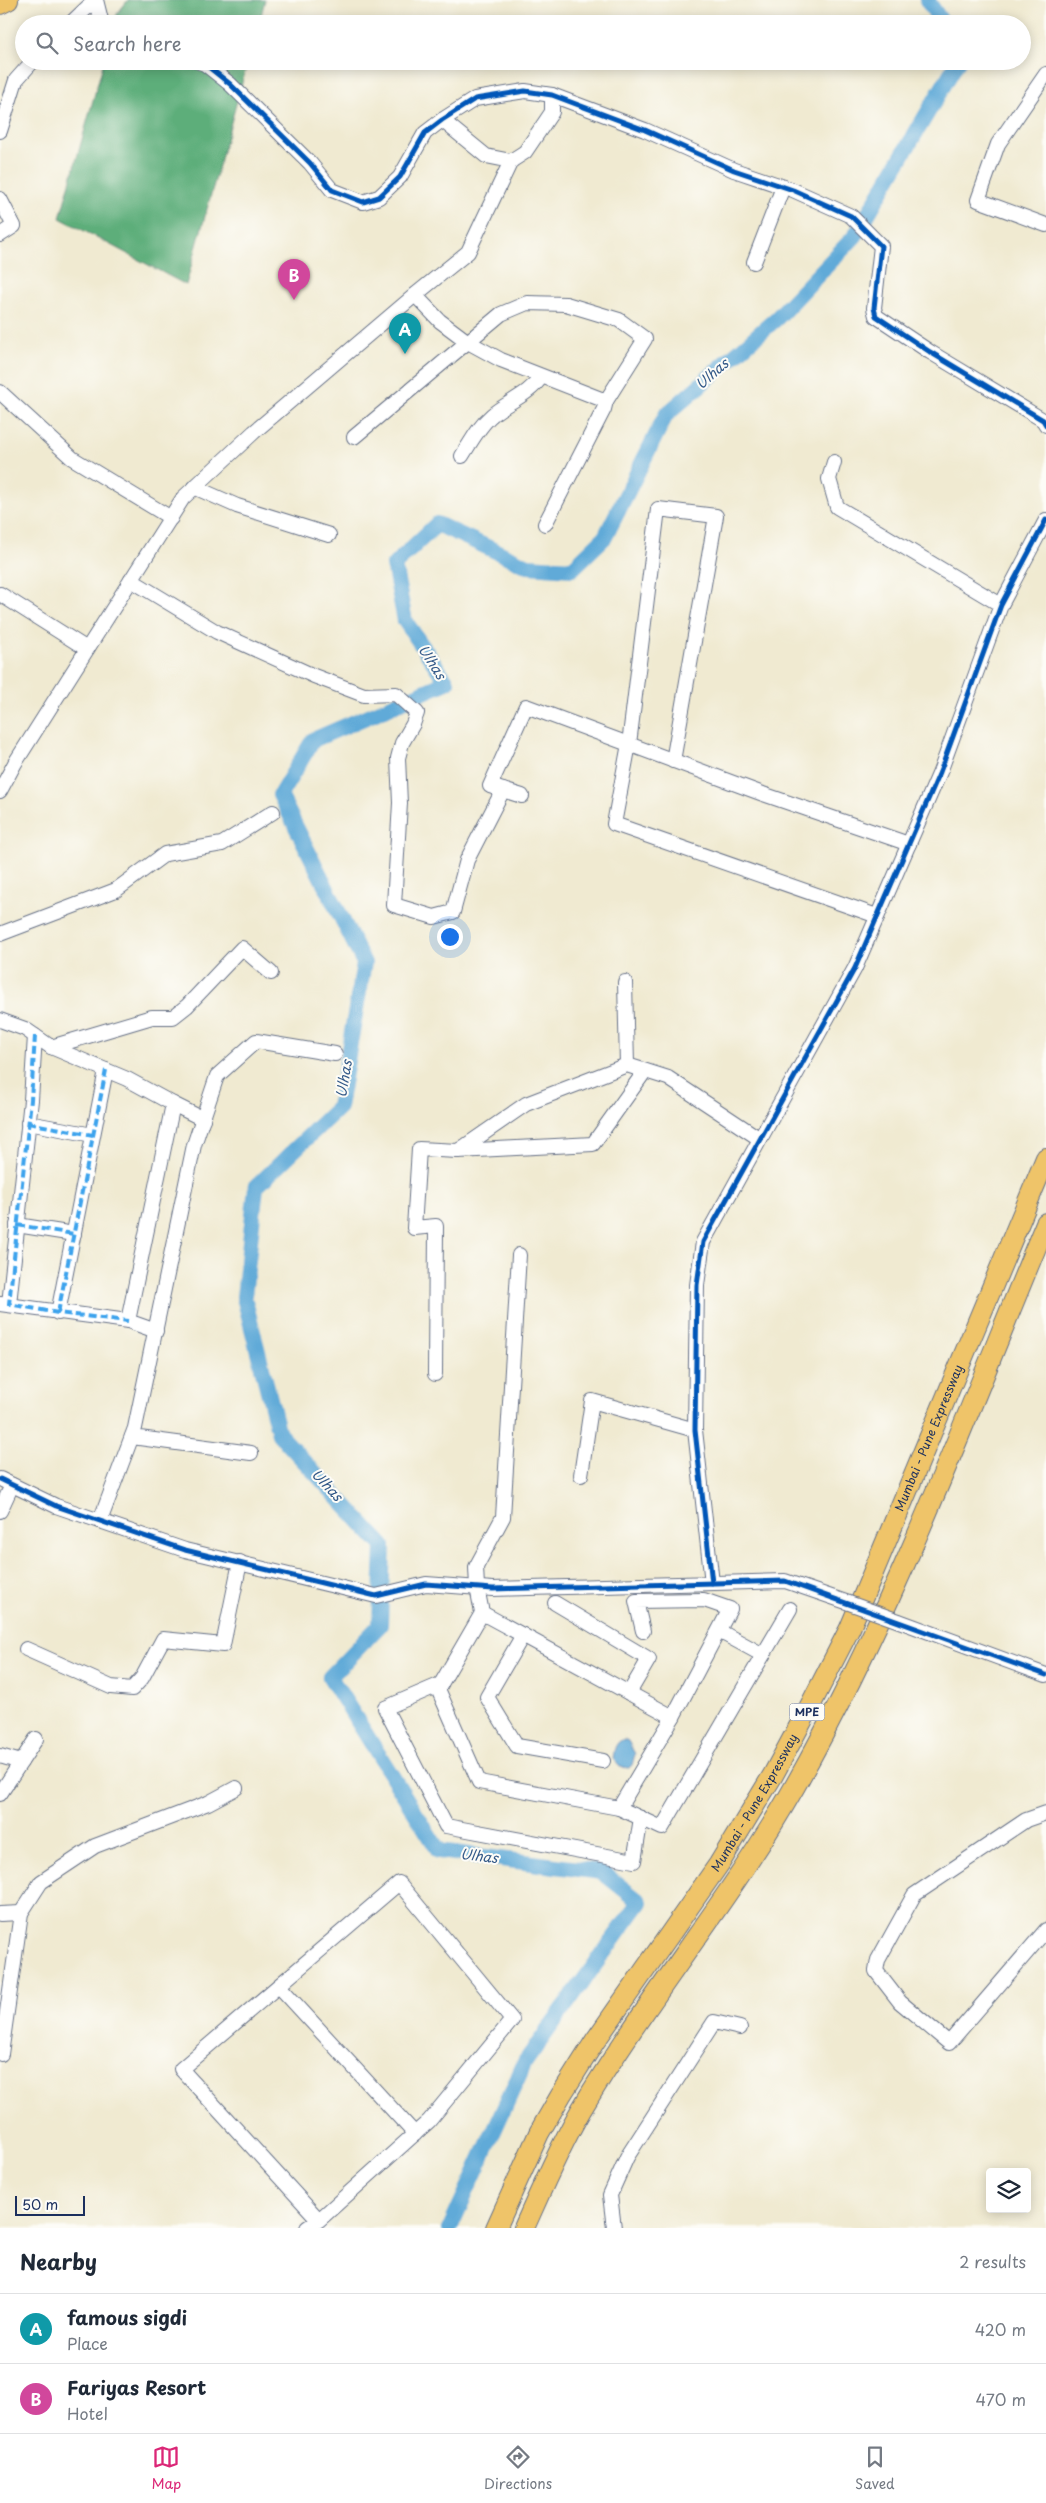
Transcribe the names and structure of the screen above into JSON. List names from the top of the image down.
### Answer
{
  "streets": {
    "highway": ["Mumbai - Pune Expressway", "MPE"]
  },
  "water": ["Ulhas"],
  "scale_bar": "50 m",
  "page": {
    "search": "Search here",
    "pins": ["B", "A"],
    "scale": "50 m",
    "heading": ["Nearby", "2 results"],
    "list": [
      {
        "mark": "A",
        "name": "famous sigdi",
        "note": "Place",
        "value": "420 m"
      },
      {
        "mark": "B",
        "name": "Fariyas Resort",
        "note": "Hotel",
        "value": "470 m"
      }
    ],
    "nav": ["Map", "Directions", "Saved"]
  }
}
